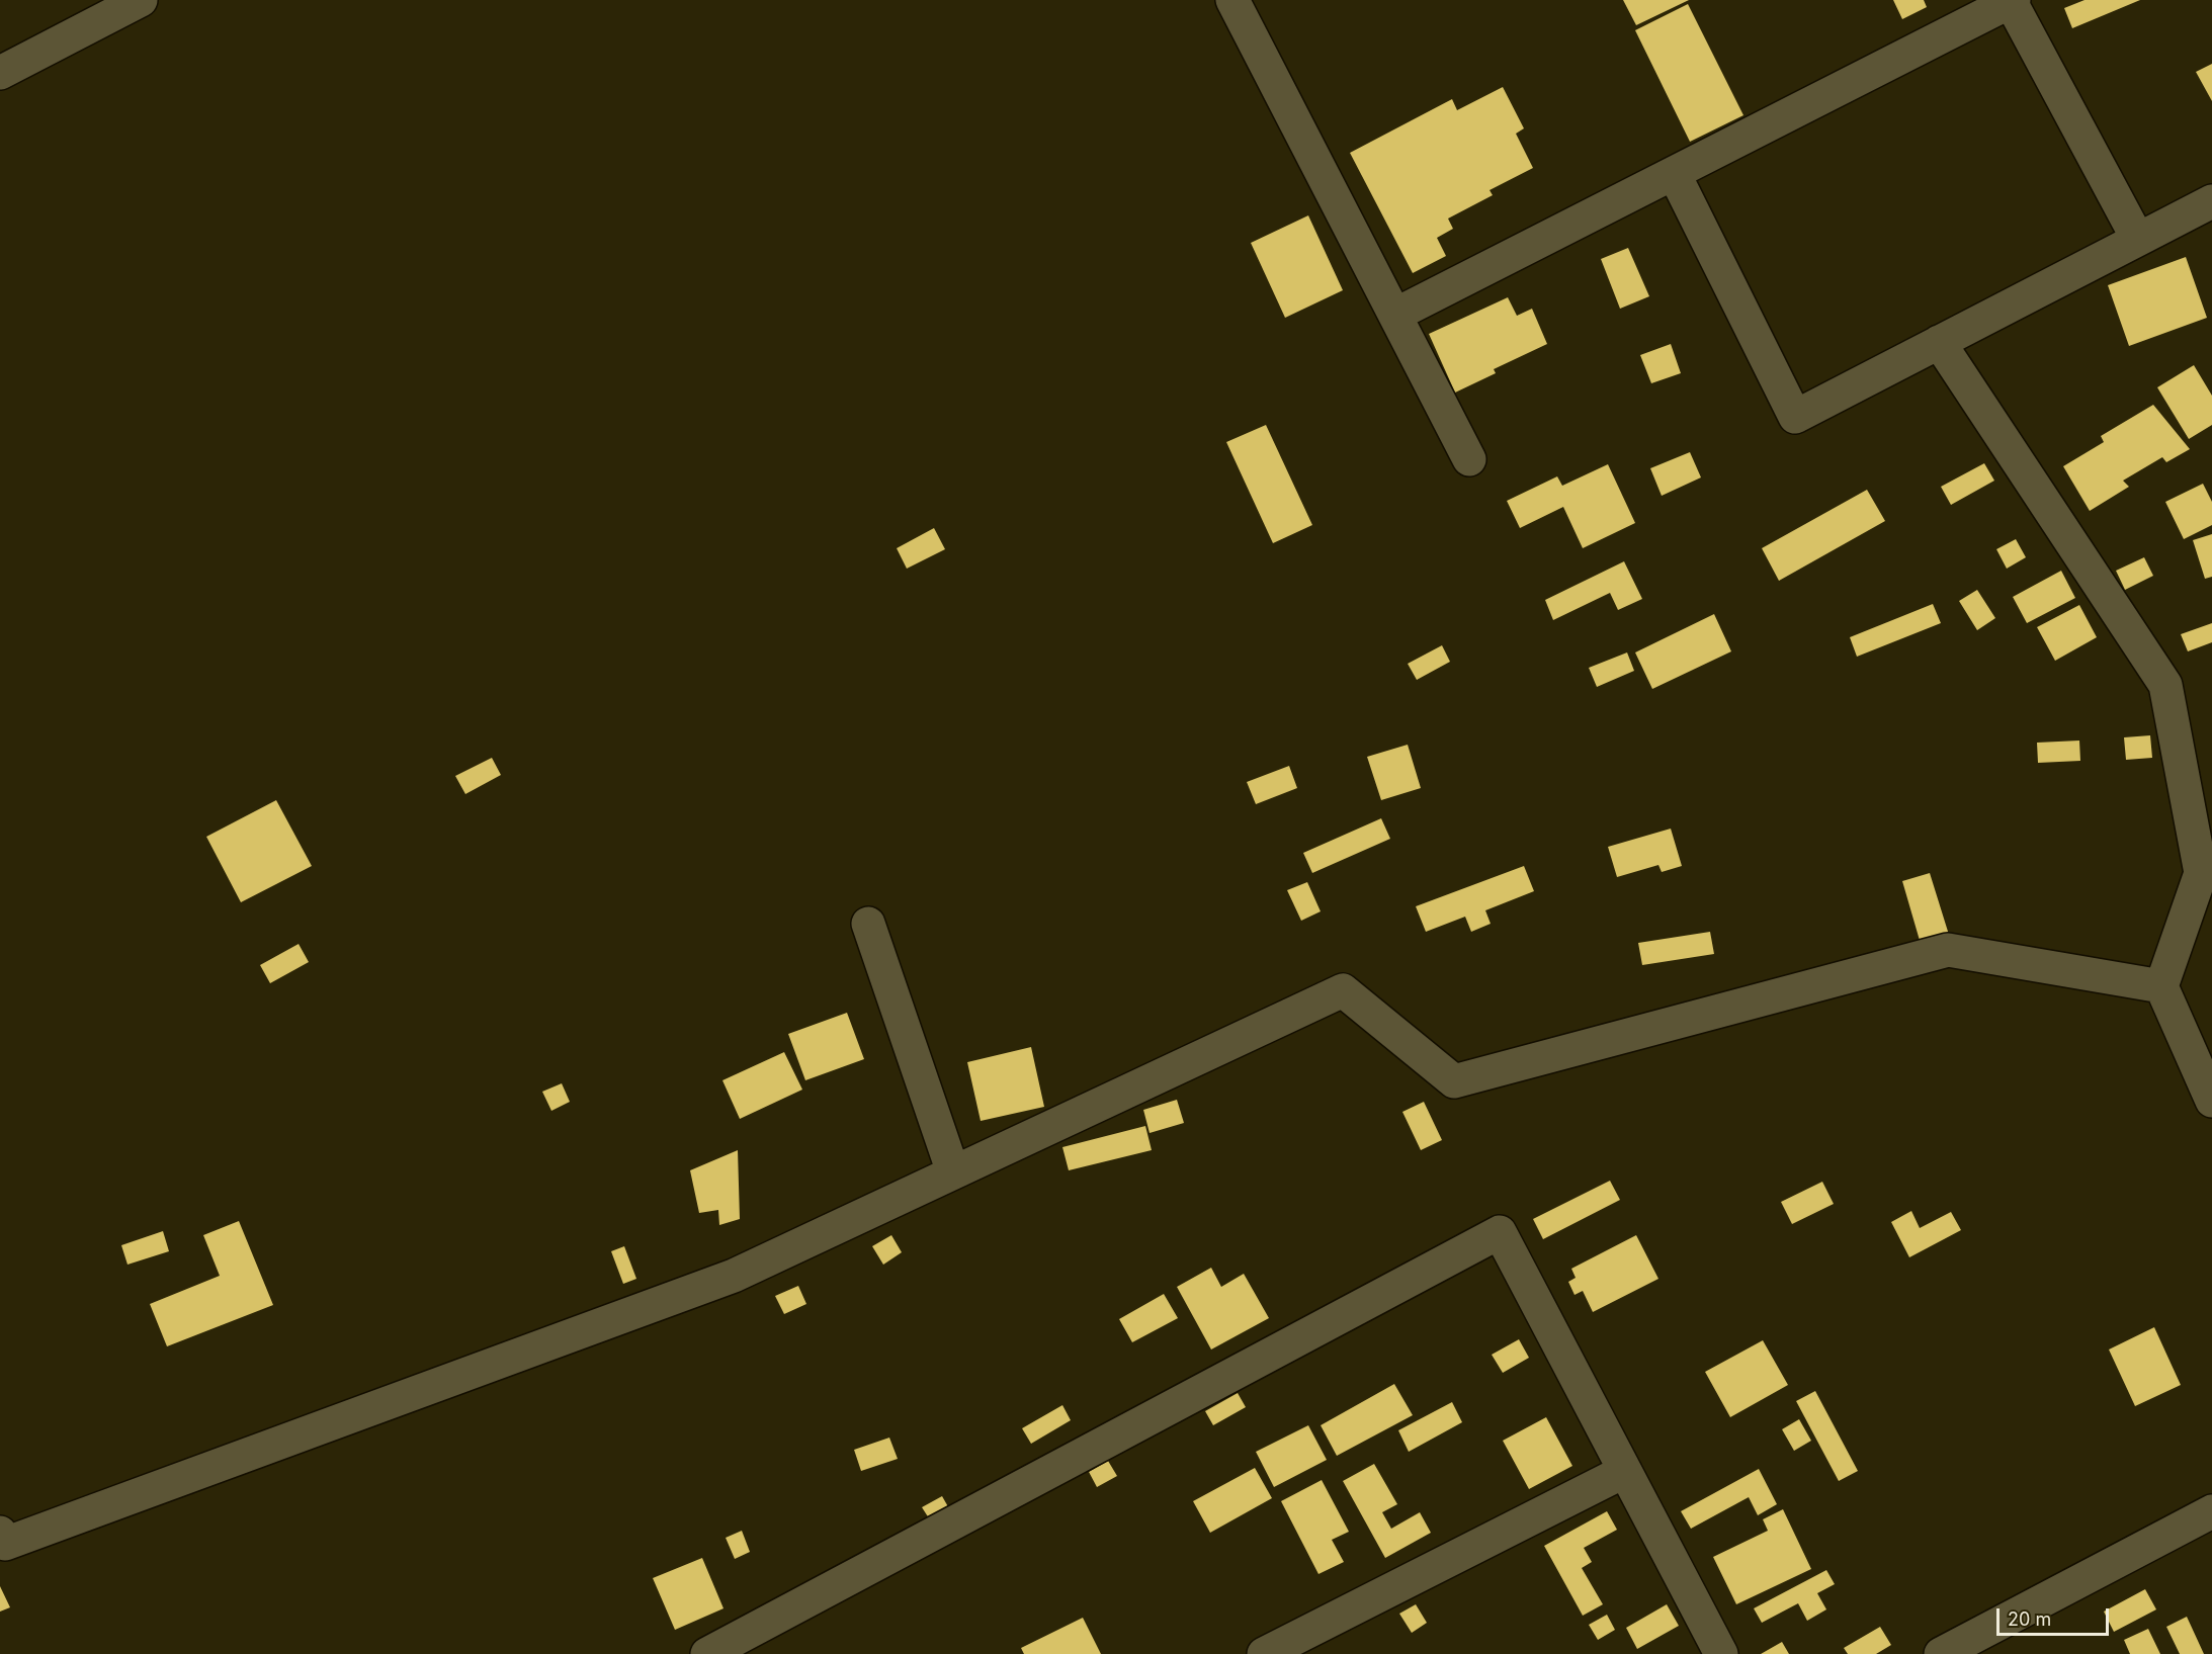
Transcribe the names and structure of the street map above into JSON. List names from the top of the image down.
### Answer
{
  "scale_bar": "20 m"
}
